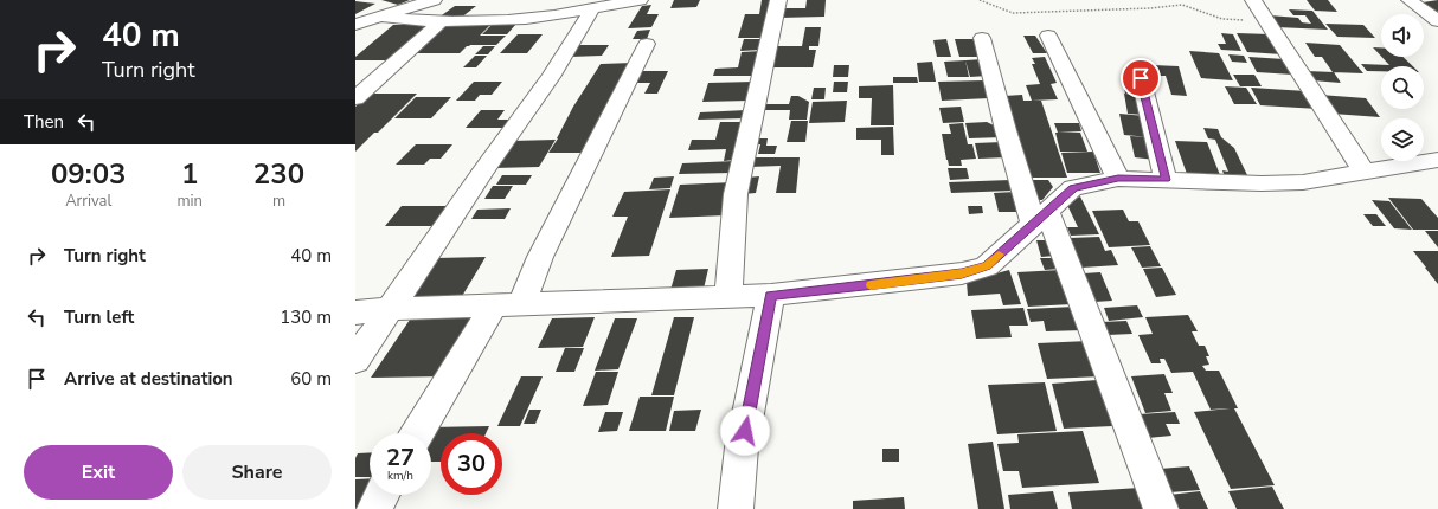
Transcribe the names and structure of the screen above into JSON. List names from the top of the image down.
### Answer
{
  "page": {
    "turn": ["40 m", "Turn right"],
    "then": "Then",
    "eta": [
      "09:03",
      "Arrival",
      "1",
      "min",
      "230",
      "m"
    ],
    "list": [
      {
        "name": "Turn right",
        "value": "40 m"
      },
      {
        "name": "Turn left",
        "value": "130 m"
      },
      {
        "name": "Arrive at destination",
        "value": "60 m"
      }
    ],
    "speed": "27 km/h",
    "limit": "30",
    "buttons": ["Exit", "Share"]
  }
}
